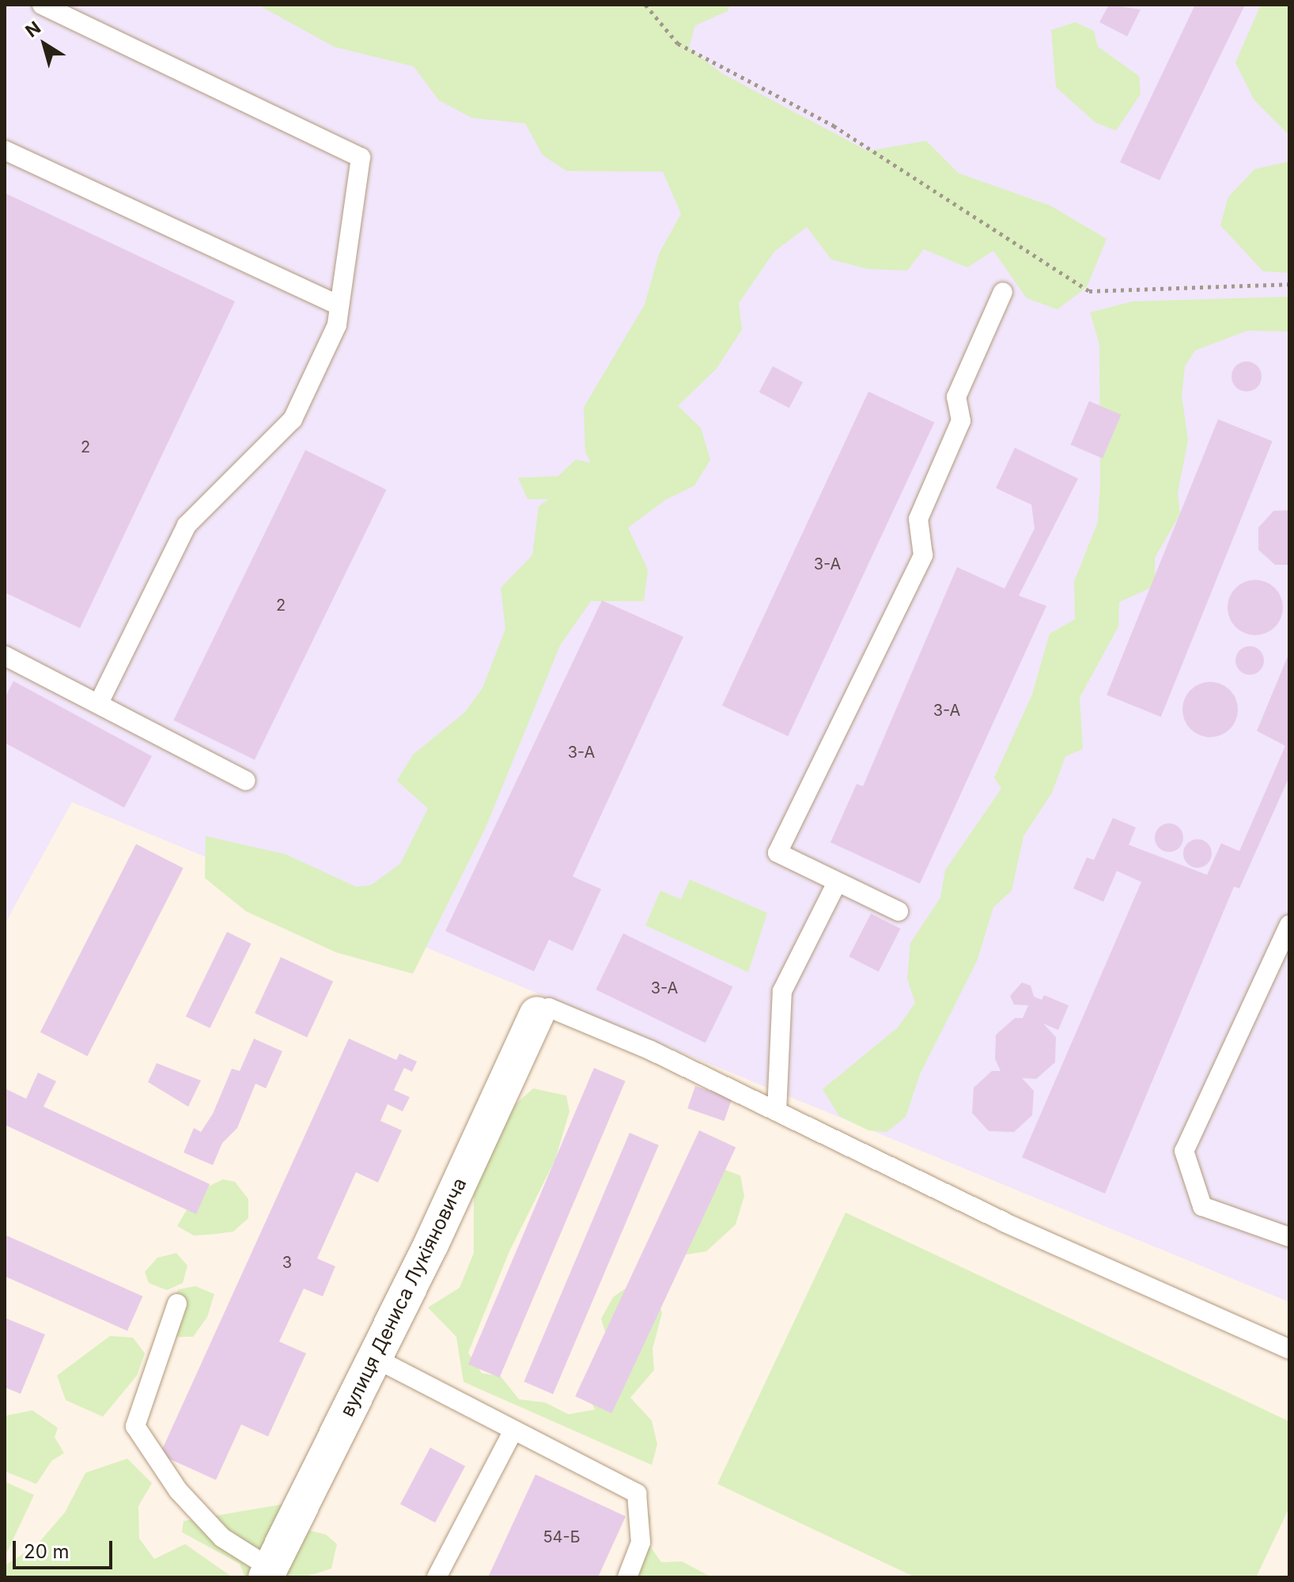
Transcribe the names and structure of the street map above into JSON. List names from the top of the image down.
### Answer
{
  "streets": {
    "street": ["вулиця Дениса Лукіяновича"]
  },
  "house_numbers": [
    "2",
    "3-А",
    "2",
    "3-А",
    "3-А",
    "3-А",
    "3",
    "54-Б"
  ],
  "scale_bar": "20 m",
  "north": "top left"
}
